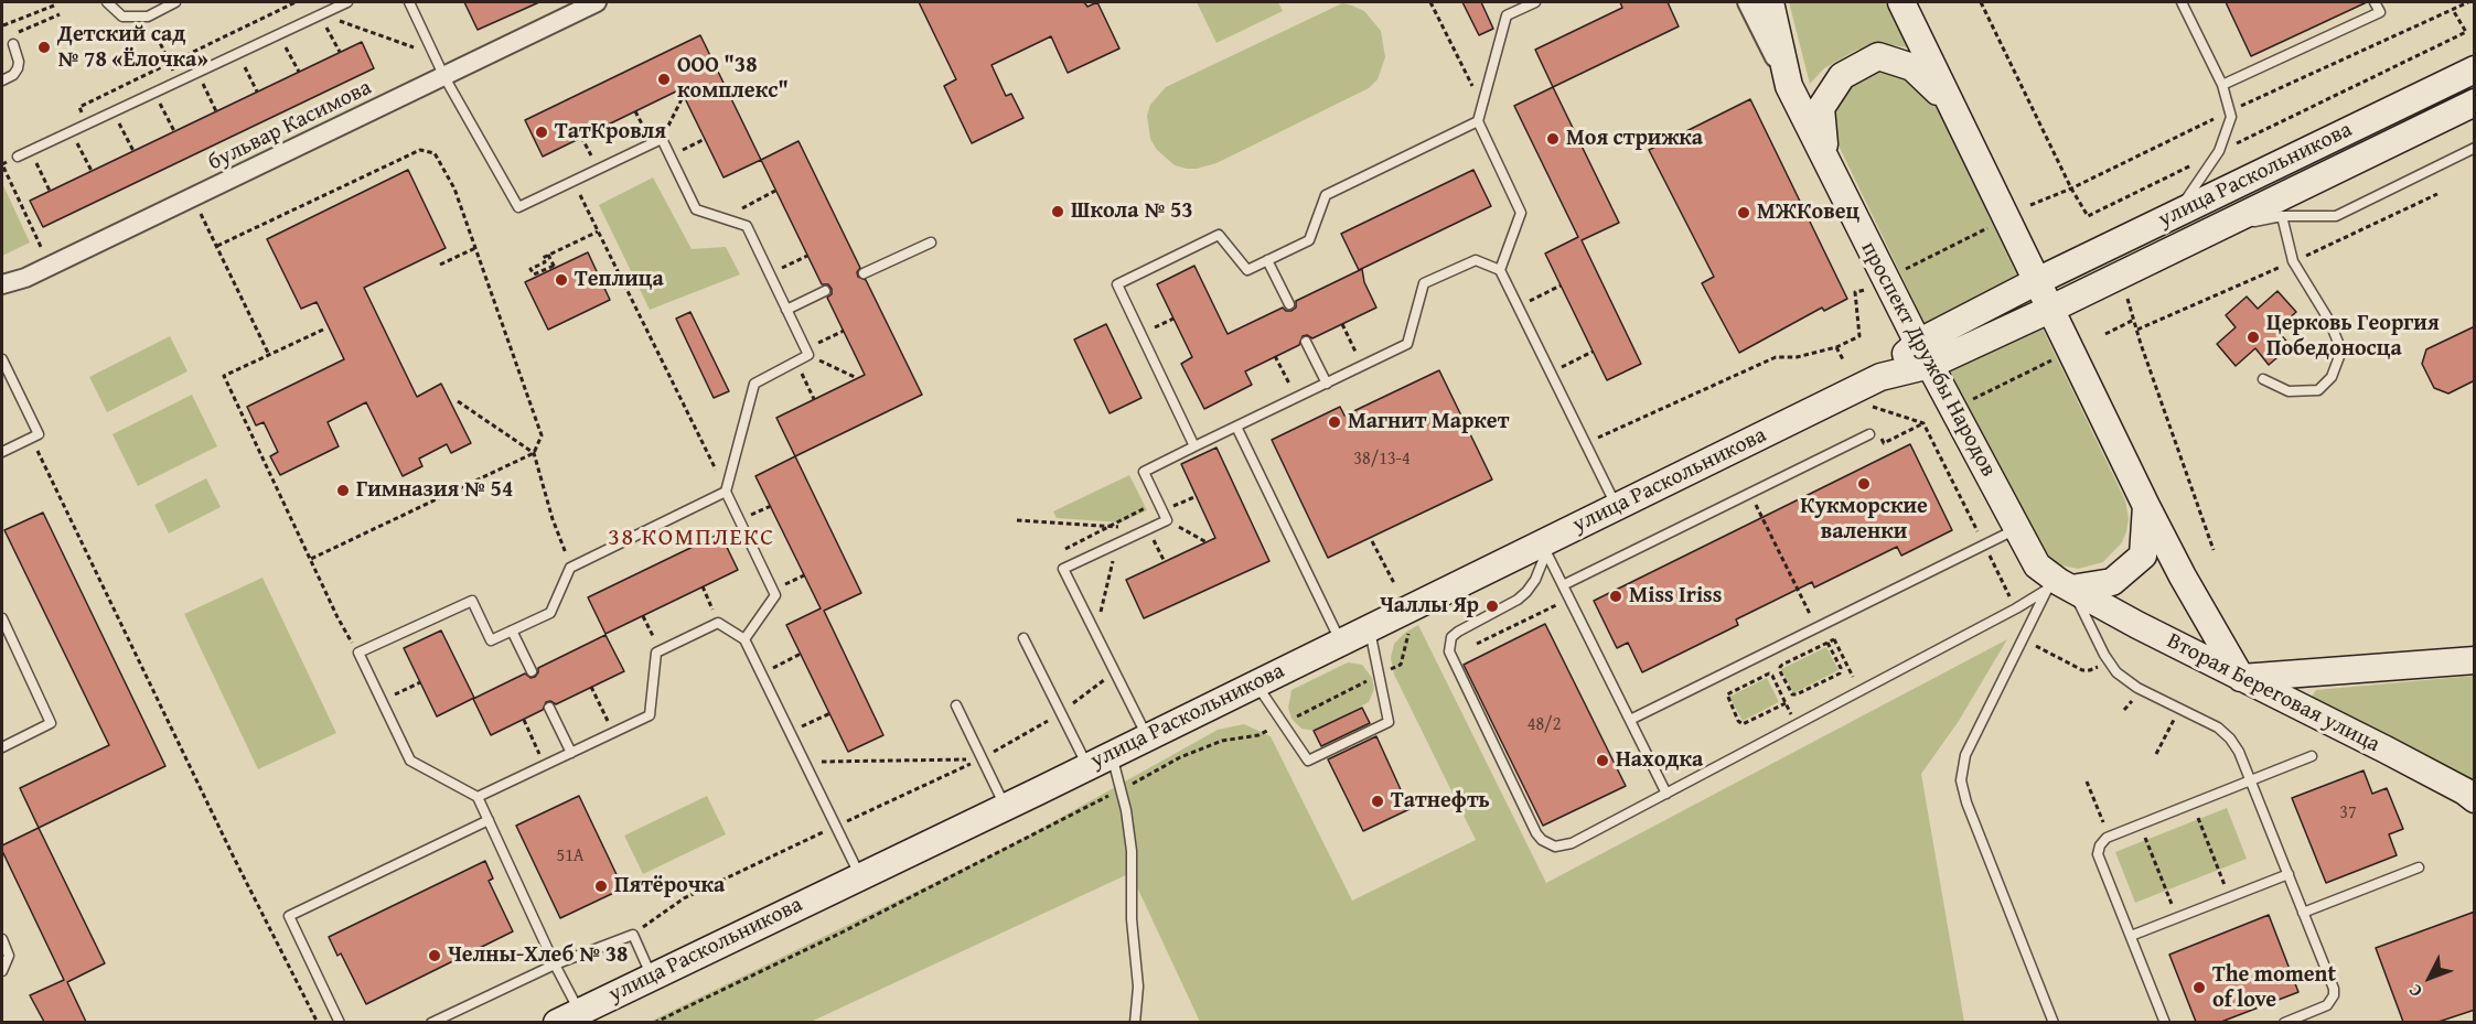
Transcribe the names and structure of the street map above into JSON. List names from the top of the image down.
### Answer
{
  "streets": {
    "street": [
      "бульвар Касимова",
      "улица Раскольникова",
      "проспект Дружбы Народов",
      "Вторая Береговая улица"
    ]
  },
  "crossings": [
    ["улица Раскольникова", "проспект Дружбы Народов"],
    ["проспект Дружбы Народов", "Вторая Береговая улица"]
  ],
  "districts": ["38 КОМПЛЕКС"],
  "places": [
    "Детский сад № 78 «Ёлочка»",
    "ООО \"38 комплекс\"",
    "ТатКровля",
    "Моя стрижка",
    "Школа № 53",
    "МЖКовец",
    "Теплица",
    "Церковь Георгия Победоносца",
    "Магнит Маркет",
    "Кукморские валенки",
    "Гимназия № 54",
    "Miss Iriss",
    "Чаллы Яр",
    "Находка",
    "Татнефть",
    "Пятёрочка",
    "Челны-Хлеб № 38",
    "The moment of love"
  ],
  "house_numbers": [
    "38/13-4",
    "48/2",
    "37",
    "51А"
  ],
  "north": "bottom left"
}
